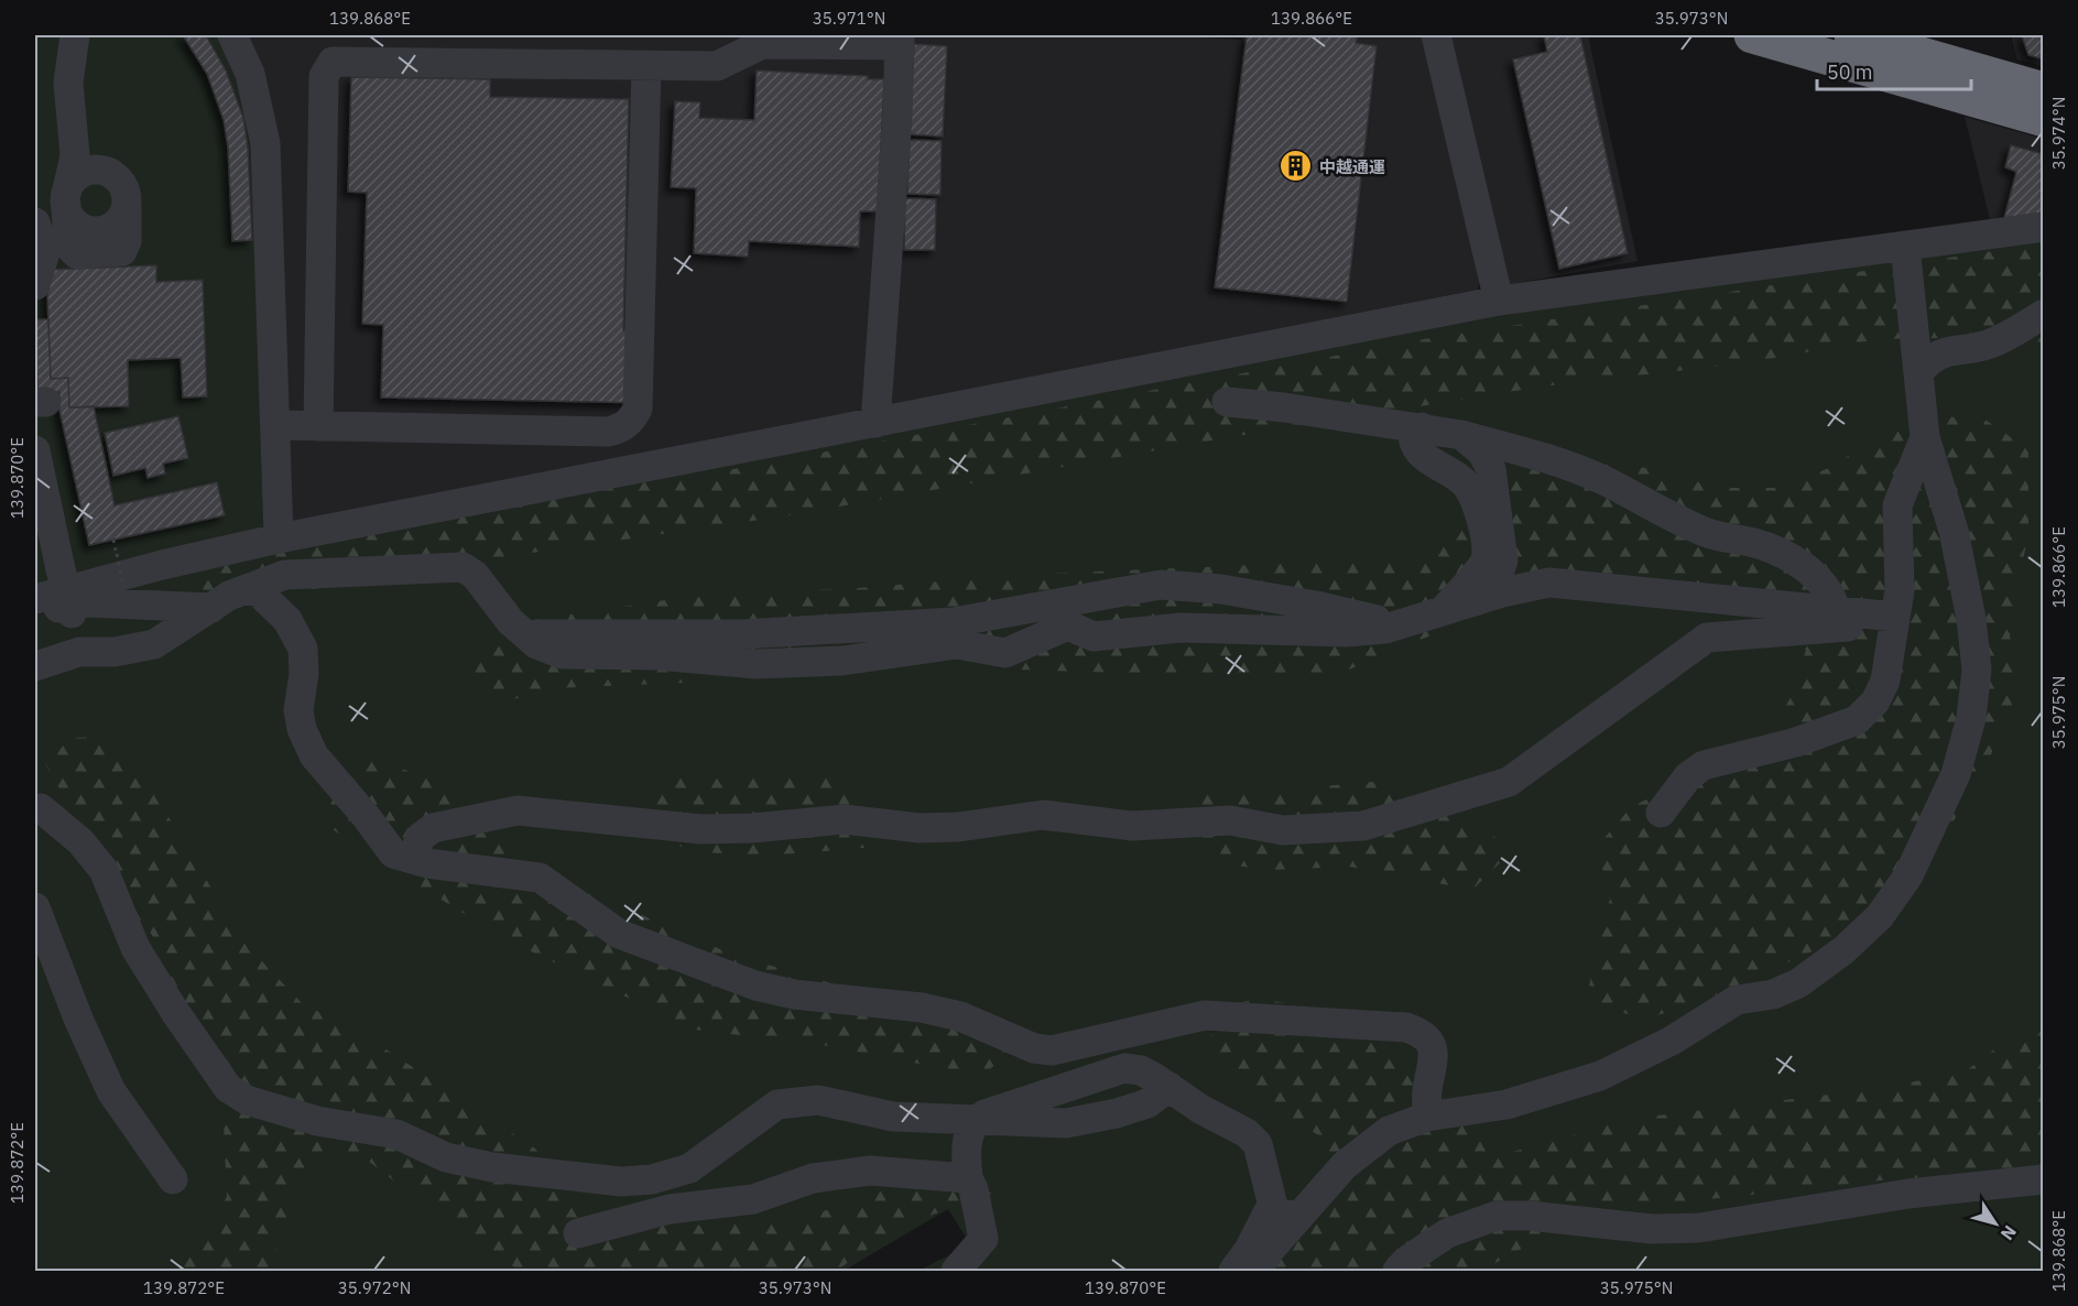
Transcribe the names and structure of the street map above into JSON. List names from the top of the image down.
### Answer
{
  "places": {
    "building": ["中越通運"]
  },
  "scale_bar": "50 m",
  "north": "bottom right",
  "coordinates": [
    "139.868°E",
    "35.971°N",
    "139.866°E",
    "35.973°N",
    "35.974°N",
    "139.870°E",
    "35.975°N",
    "139.872°E",
    "35.972°N"
  ]
}
